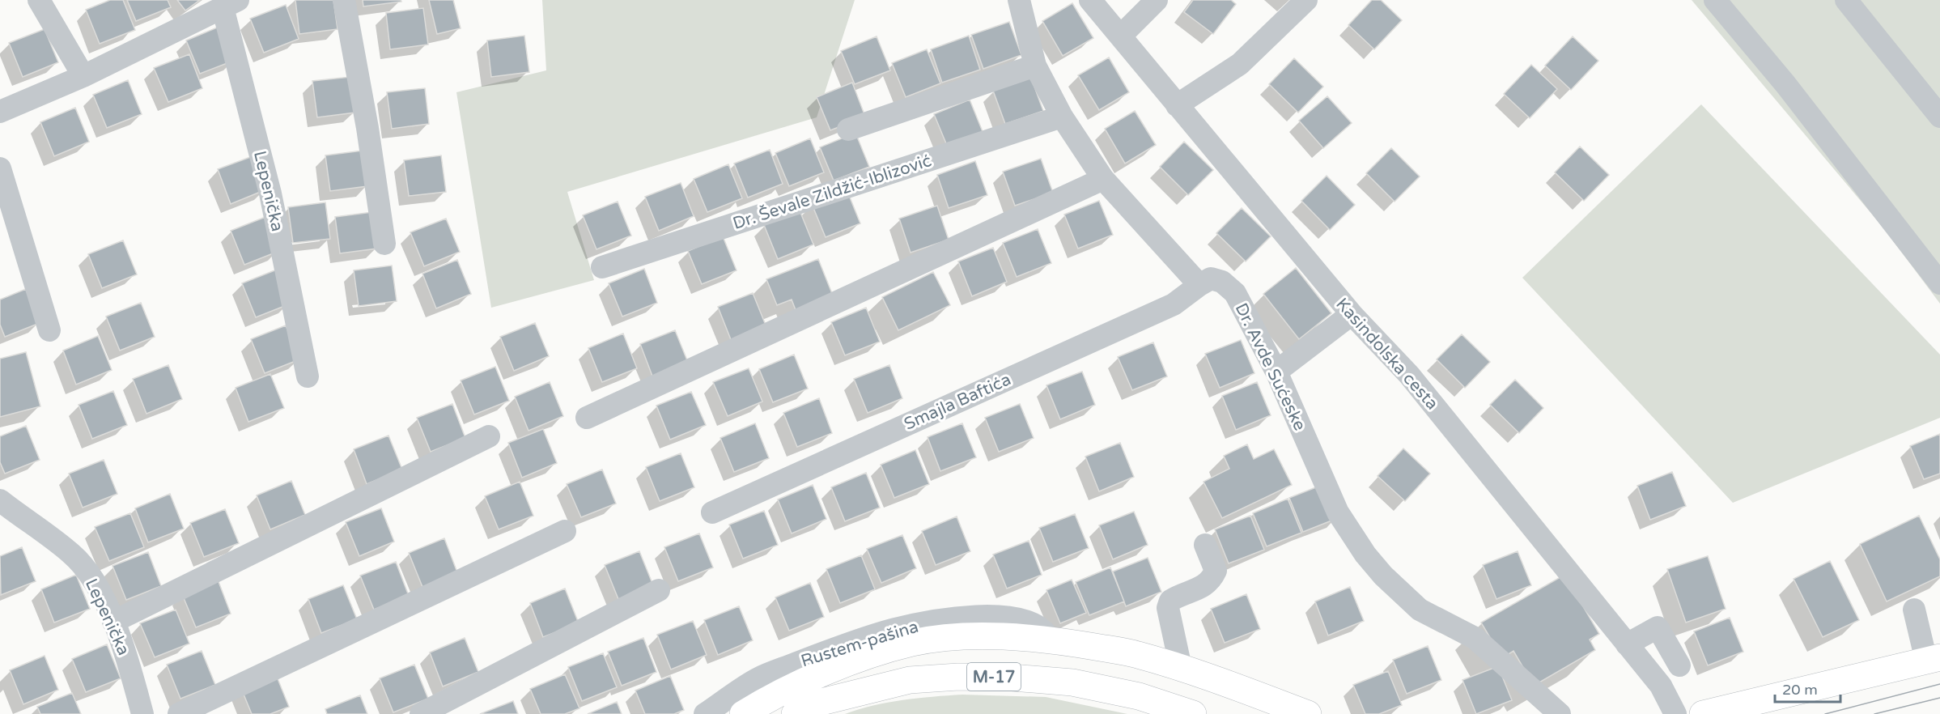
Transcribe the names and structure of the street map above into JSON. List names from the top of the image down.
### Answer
{
  "streets": {
    "main road": ["Rustem-pašina", "M-17"],
    "street": [
      "Lepenička",
      "Dr. Ševale Zildžić-Iblizović",
      "Kasindolska cesta",
      "Dr. Avde Sućeske",
      "Smajla Baftića"
    ]
  },
  "crossings": [
    ["Dr. Avde Sućeske", "Smajla Baftića"]
  ],
  "scale_bar": "20 m"
}
